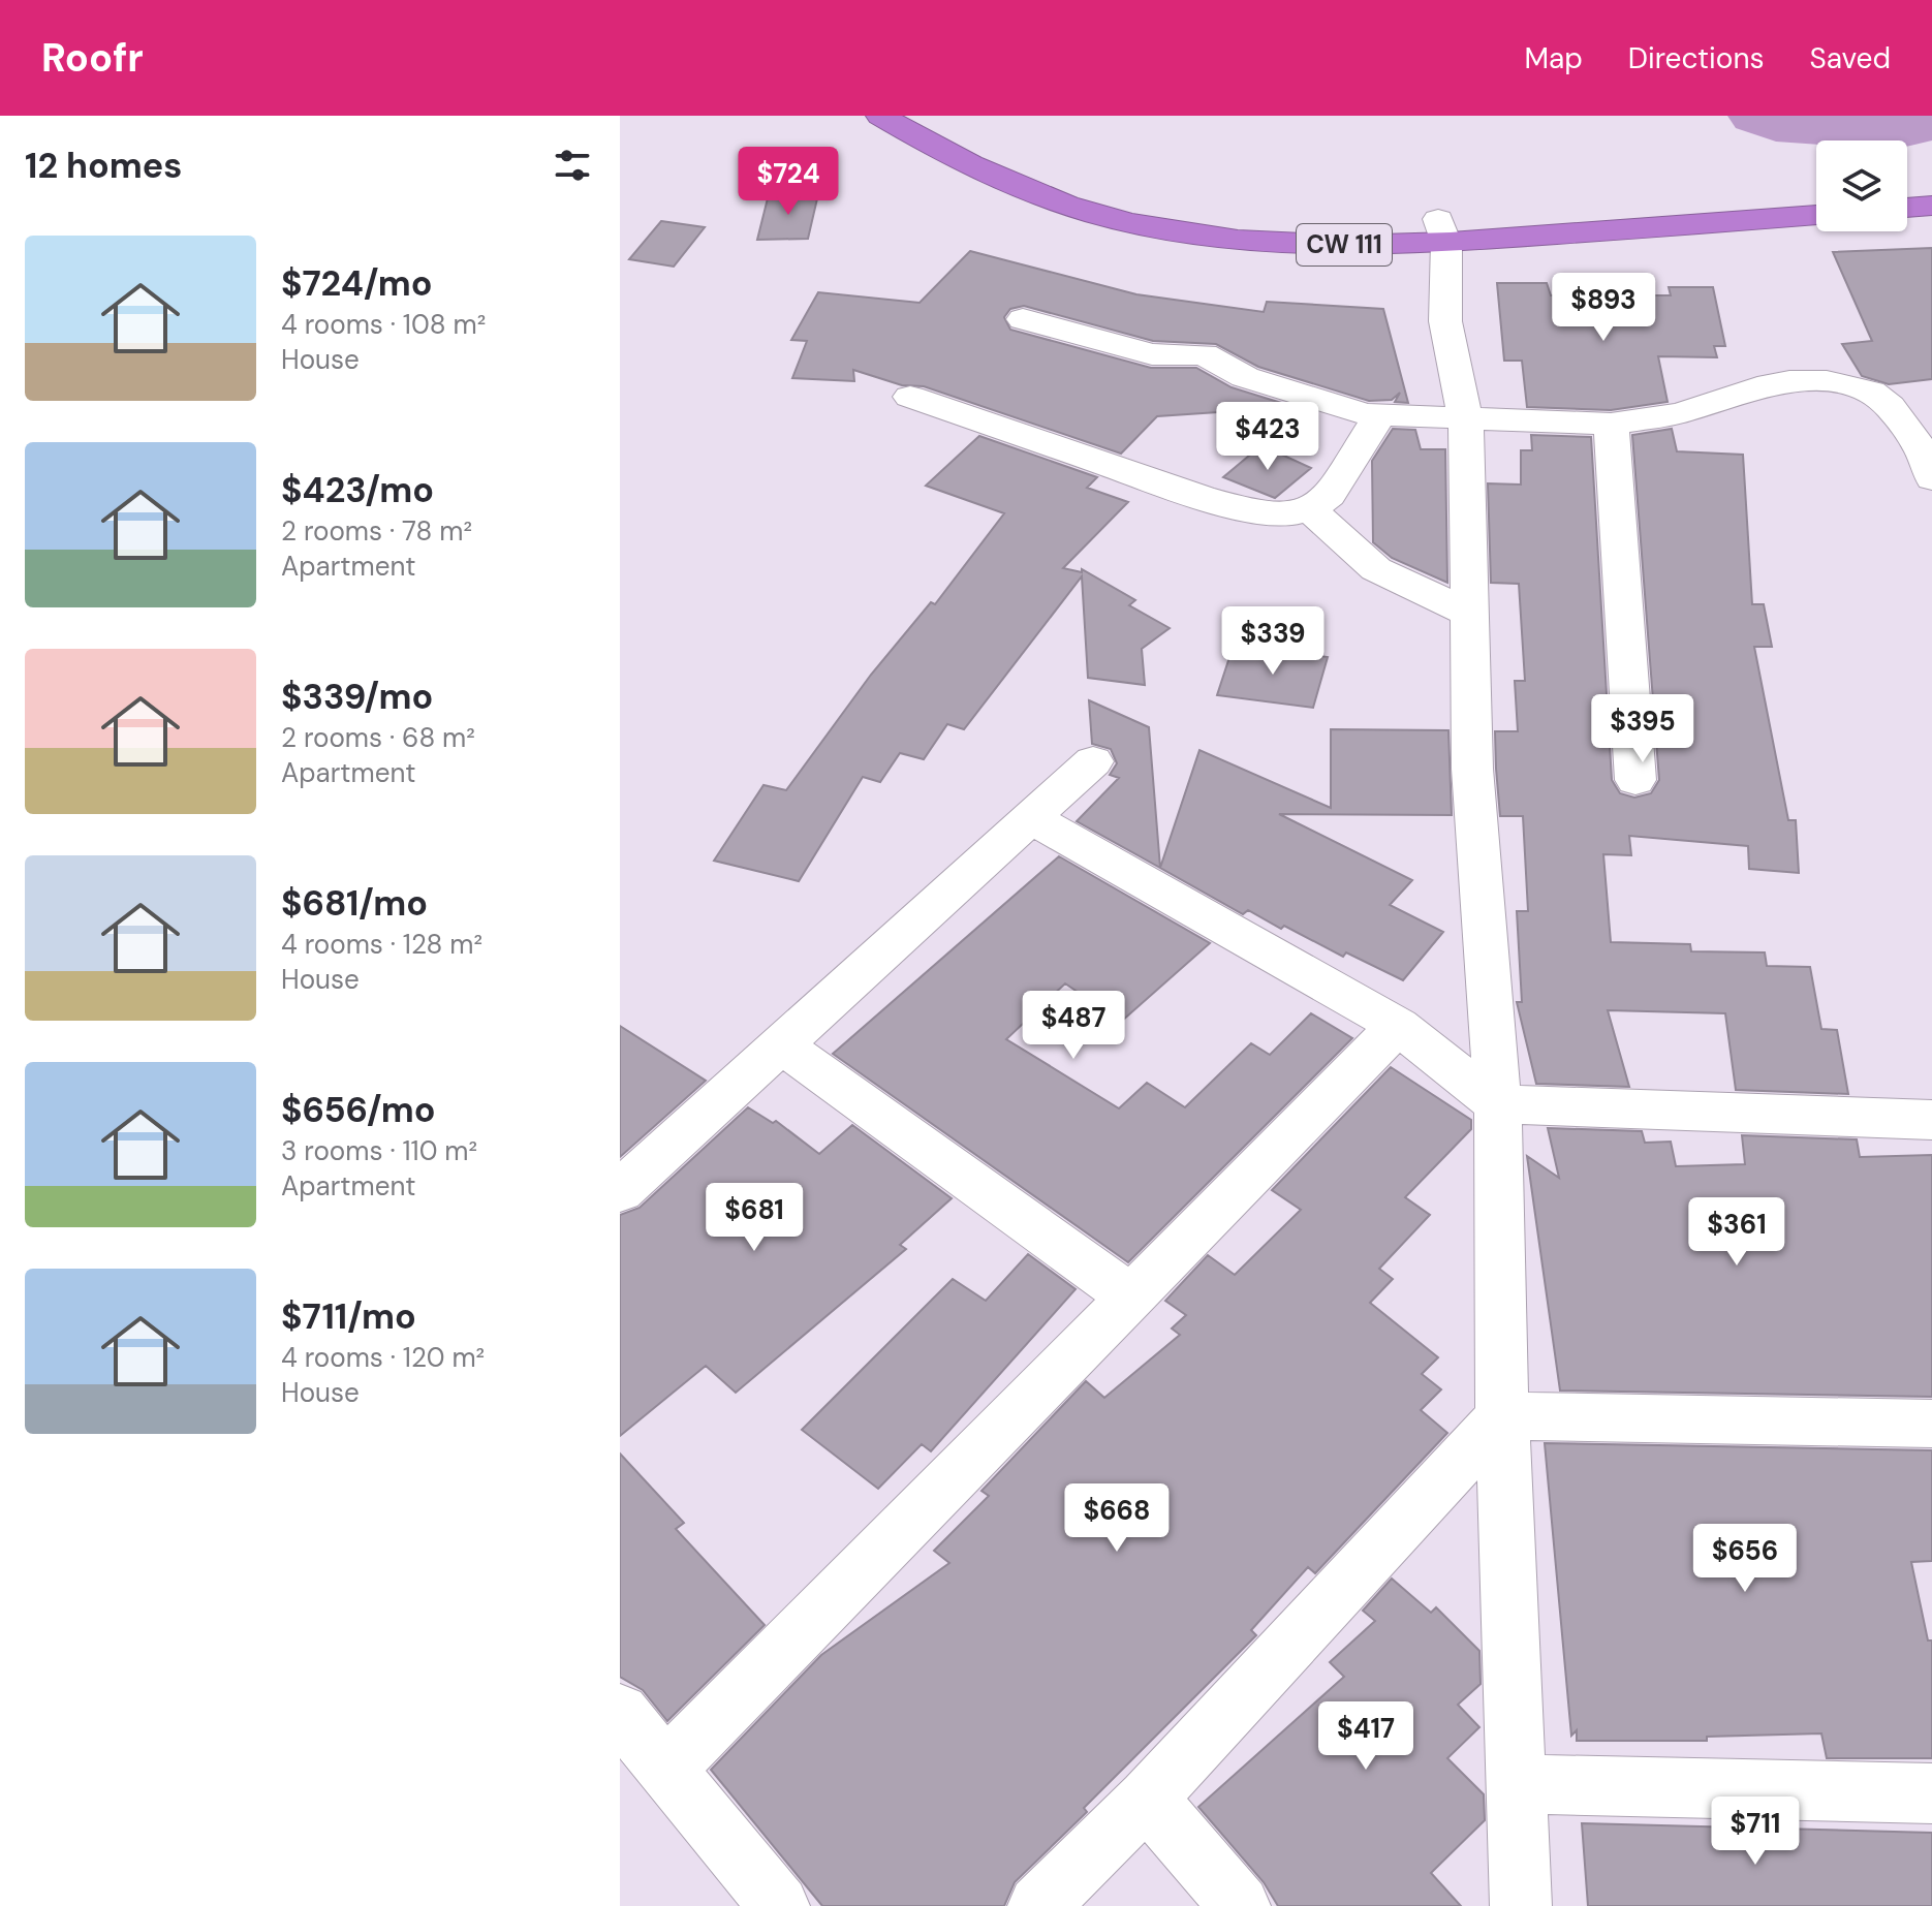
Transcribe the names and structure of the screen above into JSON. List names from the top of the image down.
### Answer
{
  "streets": {
    "highway": ["CW 111"]
  },
  "page": {
    "header": "Roofr",
    "nav": ["Map", "Directions", "Saved"],
    "heading": "12 homes",
    "price": [
      "$724",
      "$893",
      "$423",
      "$339",
      "$395",
      "$487",
      "$681",
      "$361",
      "$668",
      "$656",
      "$417",
      "$711"
    ],
    "list": [
      {
        "name": "$724/mo",
        "note": "4 rooms · 108 m² · House"
      },
      {
        "name": "$423/mo",
        "note": "2 rooms · 78 m² · Apartment"
      },
      {
        "name": "$339/mo",
        "note": "2 rooms · 68 m² · Apartment"
      },
      {
        "name": "$681/mo",
        "note": "4 rooms · 128 m² · House"
      },
      {
        "name": "$656/mo",
        "note": "3 rooms · 110 m² · Apartment"
      },
      {
        "name": "$711/mo",
        "note": "4 rooms · 120 m² · House"
      }
    ]
  }
}
